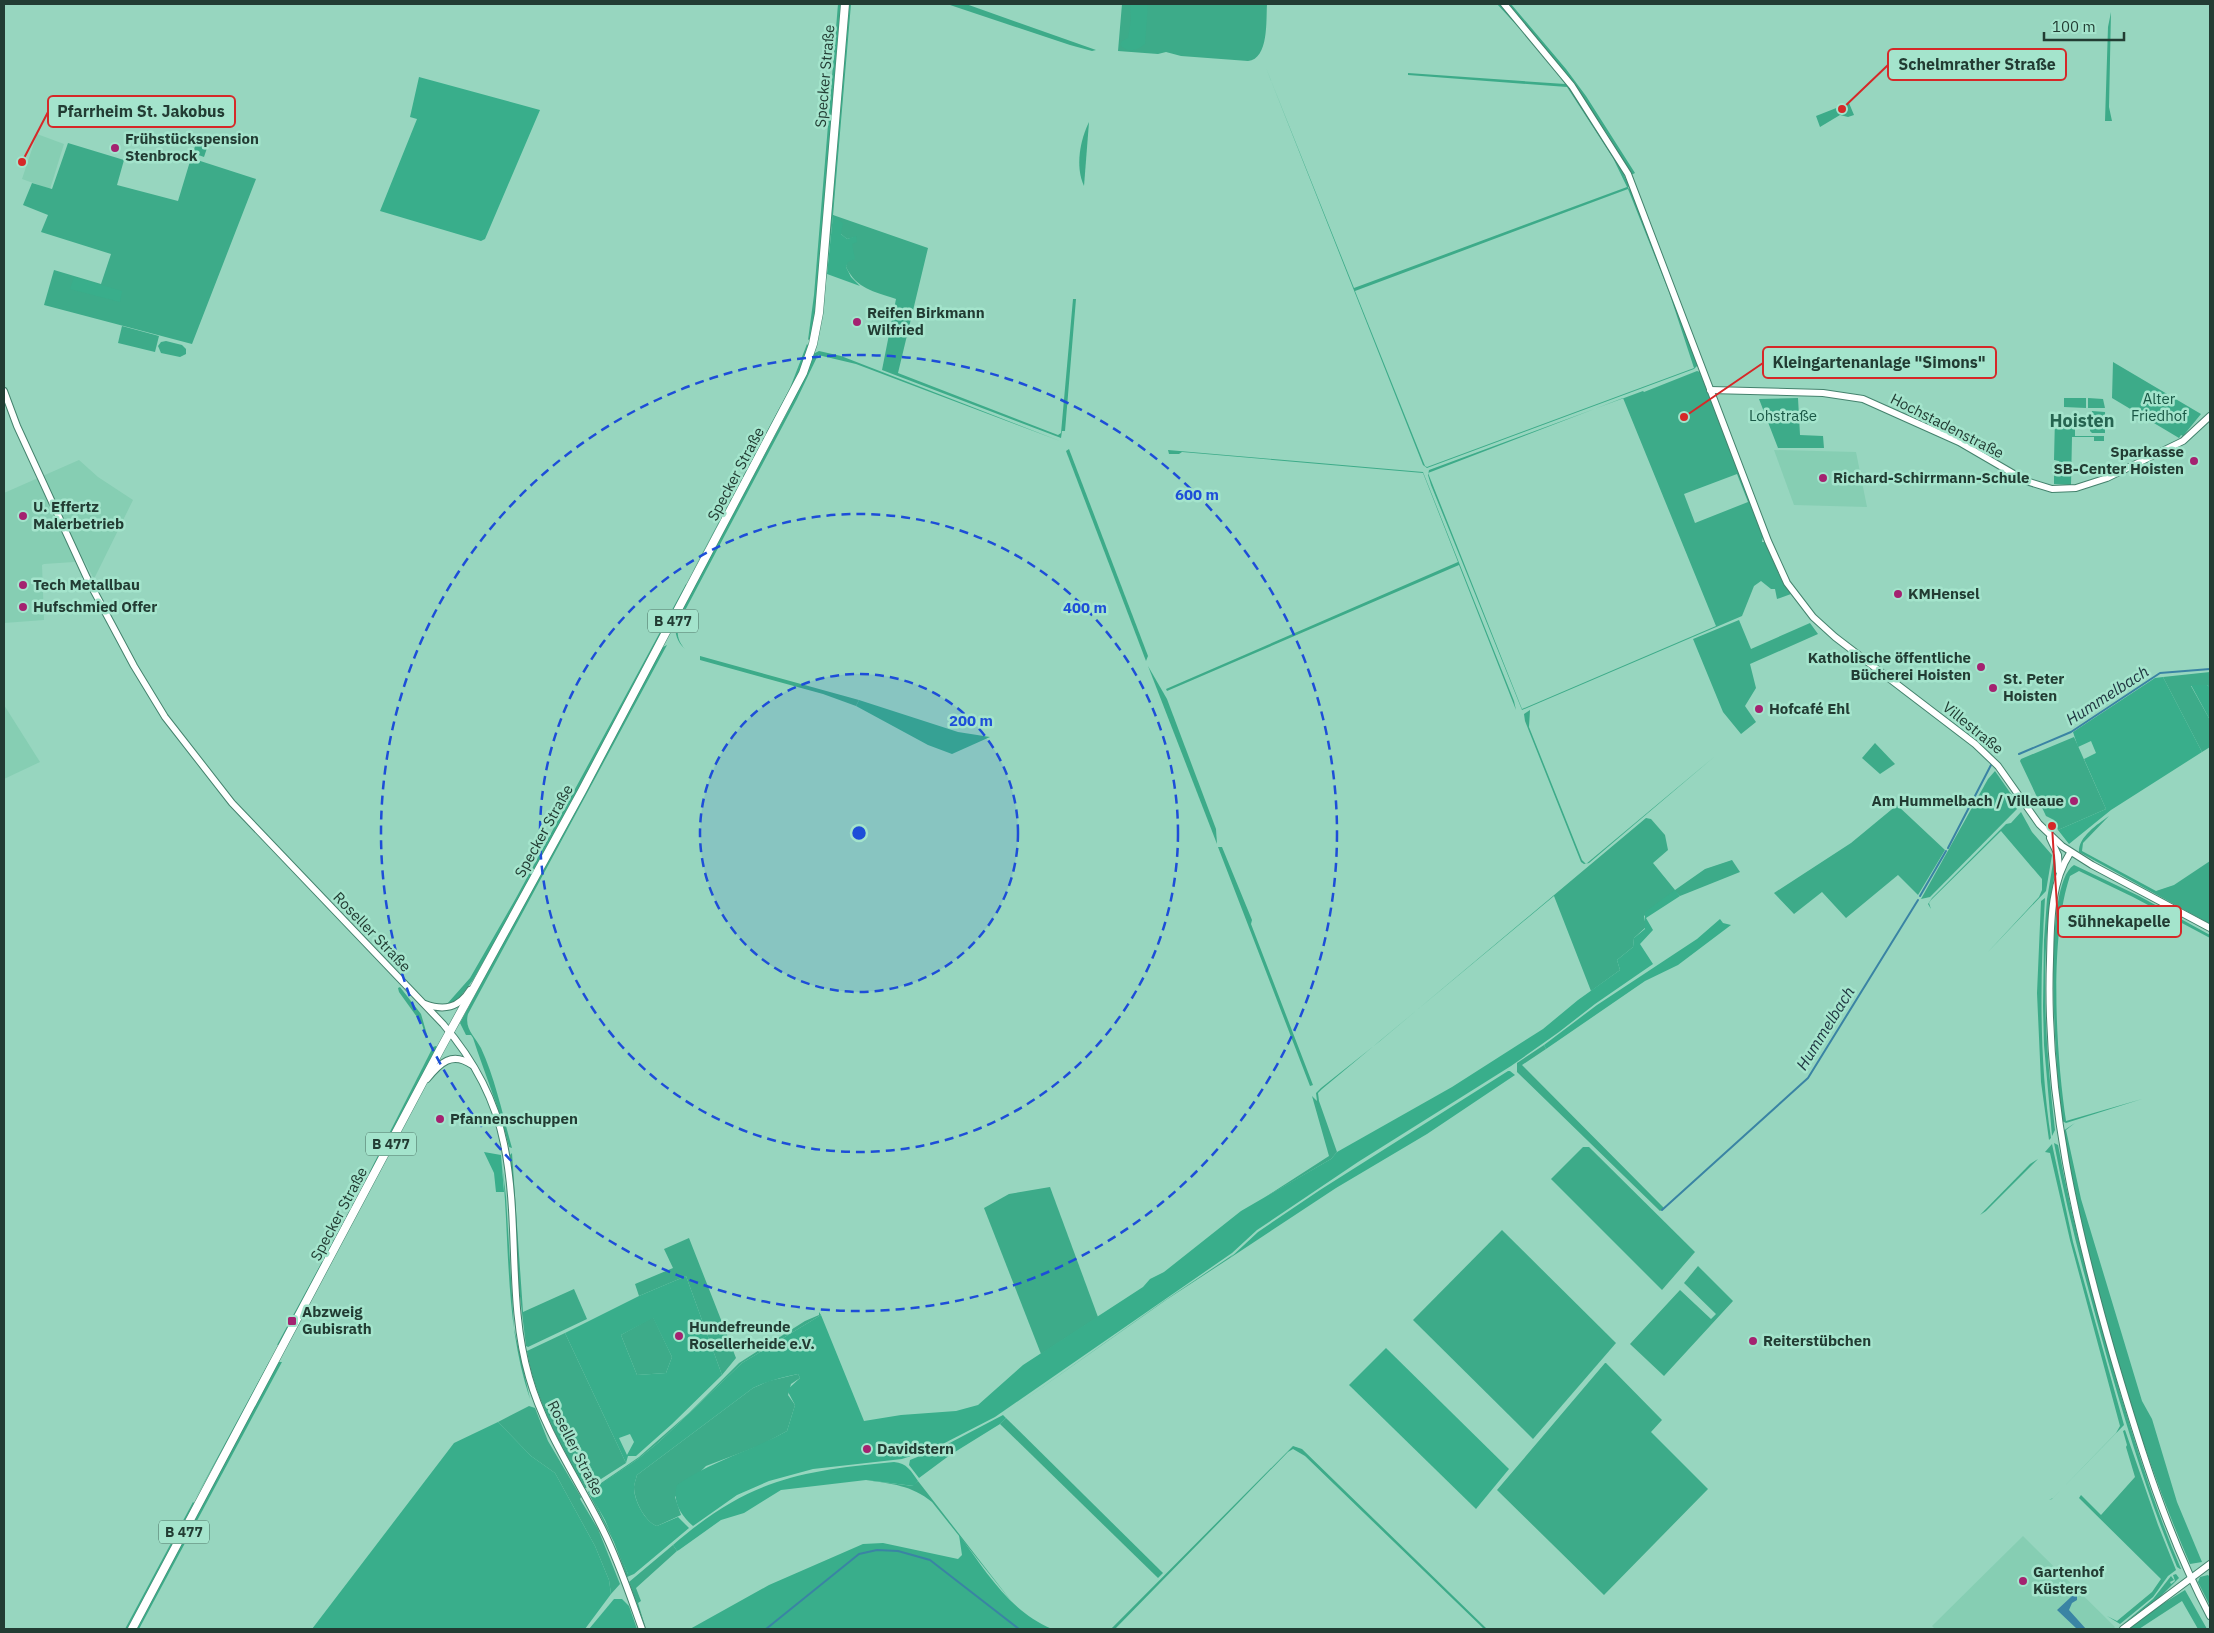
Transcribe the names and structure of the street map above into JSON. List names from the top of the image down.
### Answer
{
  "streets": {
    "main road": [
      "Specker Straße",
      "Hochstadenstraße",
      "B 477",
      "Villestraße",
      "Roseller Straße"
    ]
  },
  "crossings": [
    ["Specker Straße", "Roseller Straße"],
    ["Hochstadenstraße", "Villestraße"]
  ],
  "districts": ["Hoisten"],
  "water": ["Hummelbach"],
  "parks": ["Alter Friedhof", "Lohstraße"],
  "places": {
    "other": [
      "Schelmrather Straße",
      "Frühstückspension Stenbrock",
      "Pfarrheim St. Jakobus",
      "Reifen Birkmann Wilfried",
      "Kleingartenanlage \"Simons\"",
      "Sparkasse SB-Center Hoisten",
      "Richard-Schirrmann-Schule",
      "U. Effertz Malerbetrieb",
      "Tech Metallbau",
      "KMHensel",
      "Hufschmied Offer",
      "Katholische öffentliche Bücherei Hoisten",
      "St. Peter Hoisten",
      "Hofcafé Ehl",
      "Am Hummelbach / Villeaue",
      "Sühnekapelle",
      "Pfannenschuppen",
      "Hundefreunde Rosellerheide e.V.",
      "Reiterstübchen",
      "Davidstern",
      "Gartenhof Küsters"
    ],
    "transit": ["Abzweig Gubisrath"]
  },
  "scale_bar": "100 m",
  "rings": ["600 m", "400 m", "200 m"]
}
